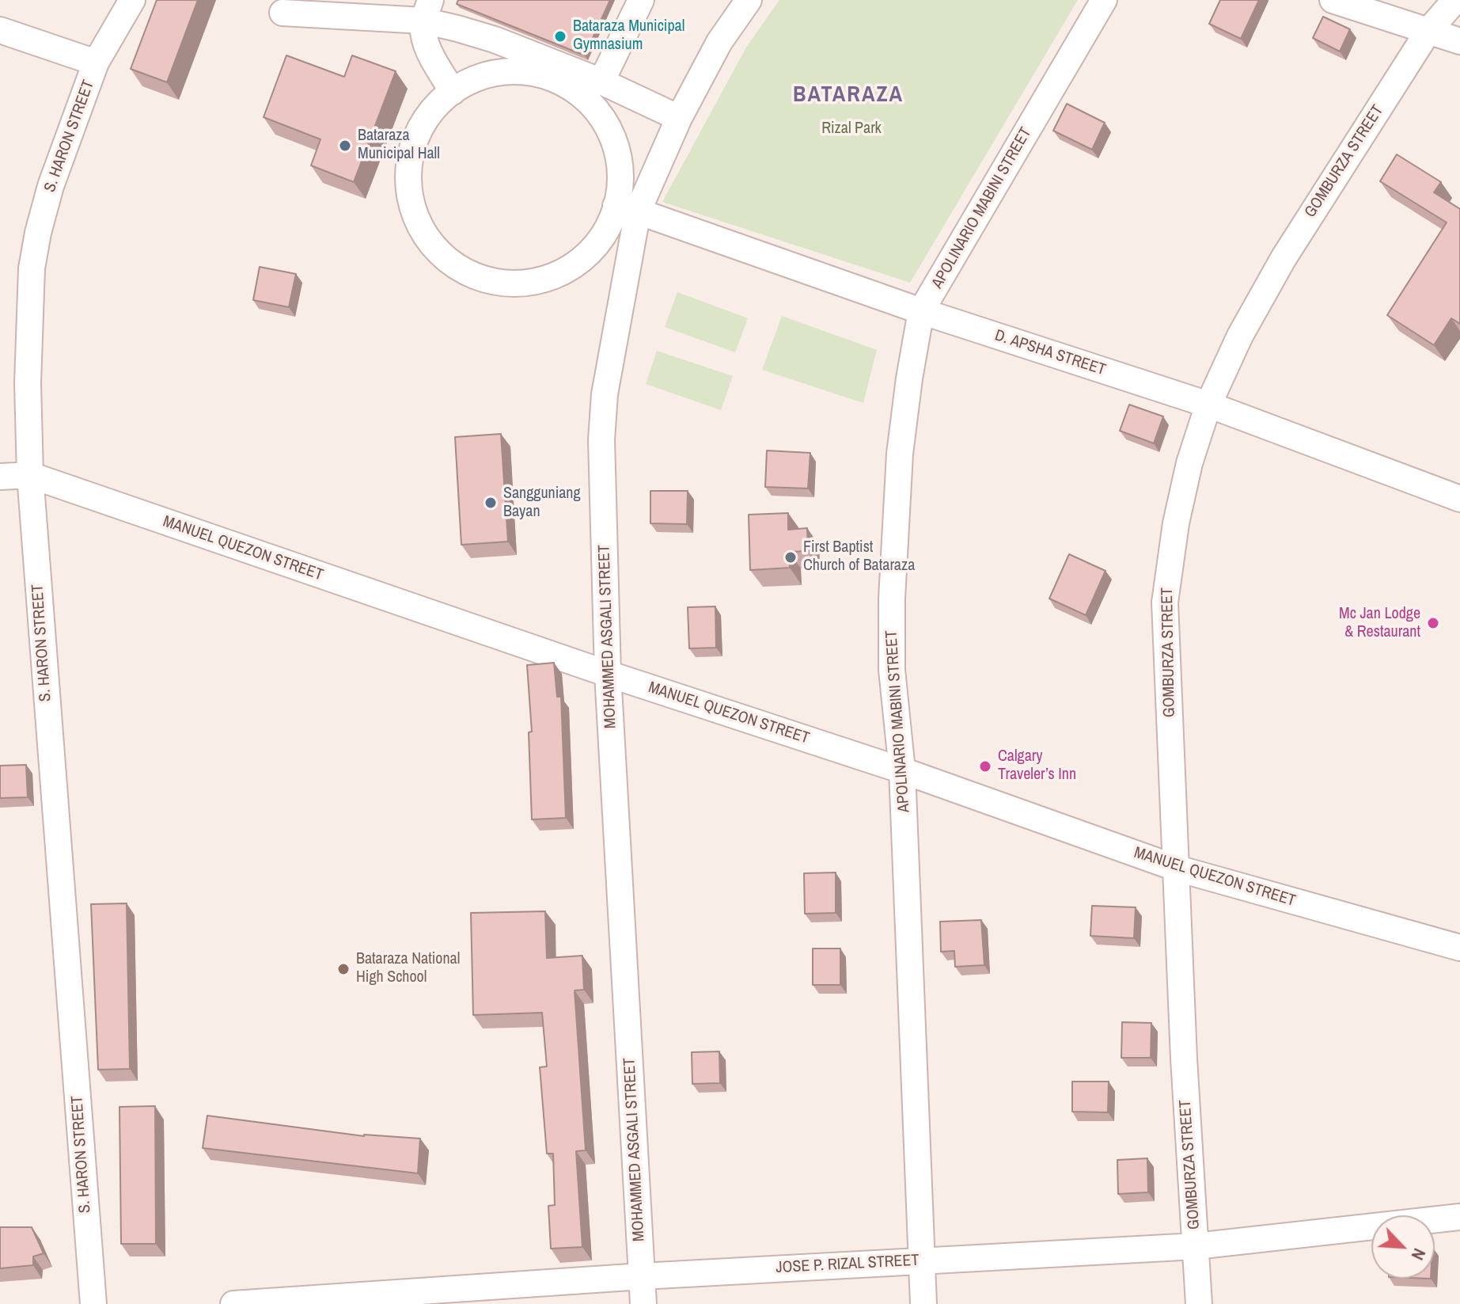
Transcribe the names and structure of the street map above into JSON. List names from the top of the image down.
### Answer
{
  "streets": {
    "street": [
      "S. HARON STREET",
      "GOMBURZA STREET",
      "APOLINARIO MABINI STREET",
      "D. APSHA STREET",
      "MANUEL QUEZON STREET",
      "MOHAMMED ASGALI STREET",
      "JOSE P. RIZAL STREET"
    ]
  },
  "crossings": [
    ["S. HARON STREET", "MANUEL QUEZON STREET"],
    ["GOMBURZA STREET", "D. APSHA STREET"],
    ["GOMBURZA STREET", "MANUEL QUEZON STREET"],
    ["GOMBURZA STREET", "JOSE P. RIZAL STREET"],
    ["APOLINARIO MABINI STREET", "D. APSHA STREET"],
    ["APOLINARIO MABINI STREET", "MANUEL QUEZON STREET"],
    ["APOLINARIO MABINI STREET", "JOSE P. RIZAL STREET"],
    ["D. APSHA STREET", "MOHAMMED ASGALI STREET"],
    ["MANUEL QUEZON STREET", "MOHAMMED ASGALI STREET"],
    ["MOHAMMED ASGALI STREET", "JOSE P. RIZAL STREET"]
  ],
  "districts": ["BATARAZA"],
  "parks": ["Rizal Park"],
  "places": [
    "Bataraza Municipal Gymnasium",
    "Bataraza Municipal Hall",
    "Sangguniang Bayan",
    "First Baptist Church of Bataraza",
    "Mc Jan Lodge & Restaurant",
    "Calgary Traveler’s Inn",
    "Bataraza National High School"
  ],
  "north": "bottom right"
}
